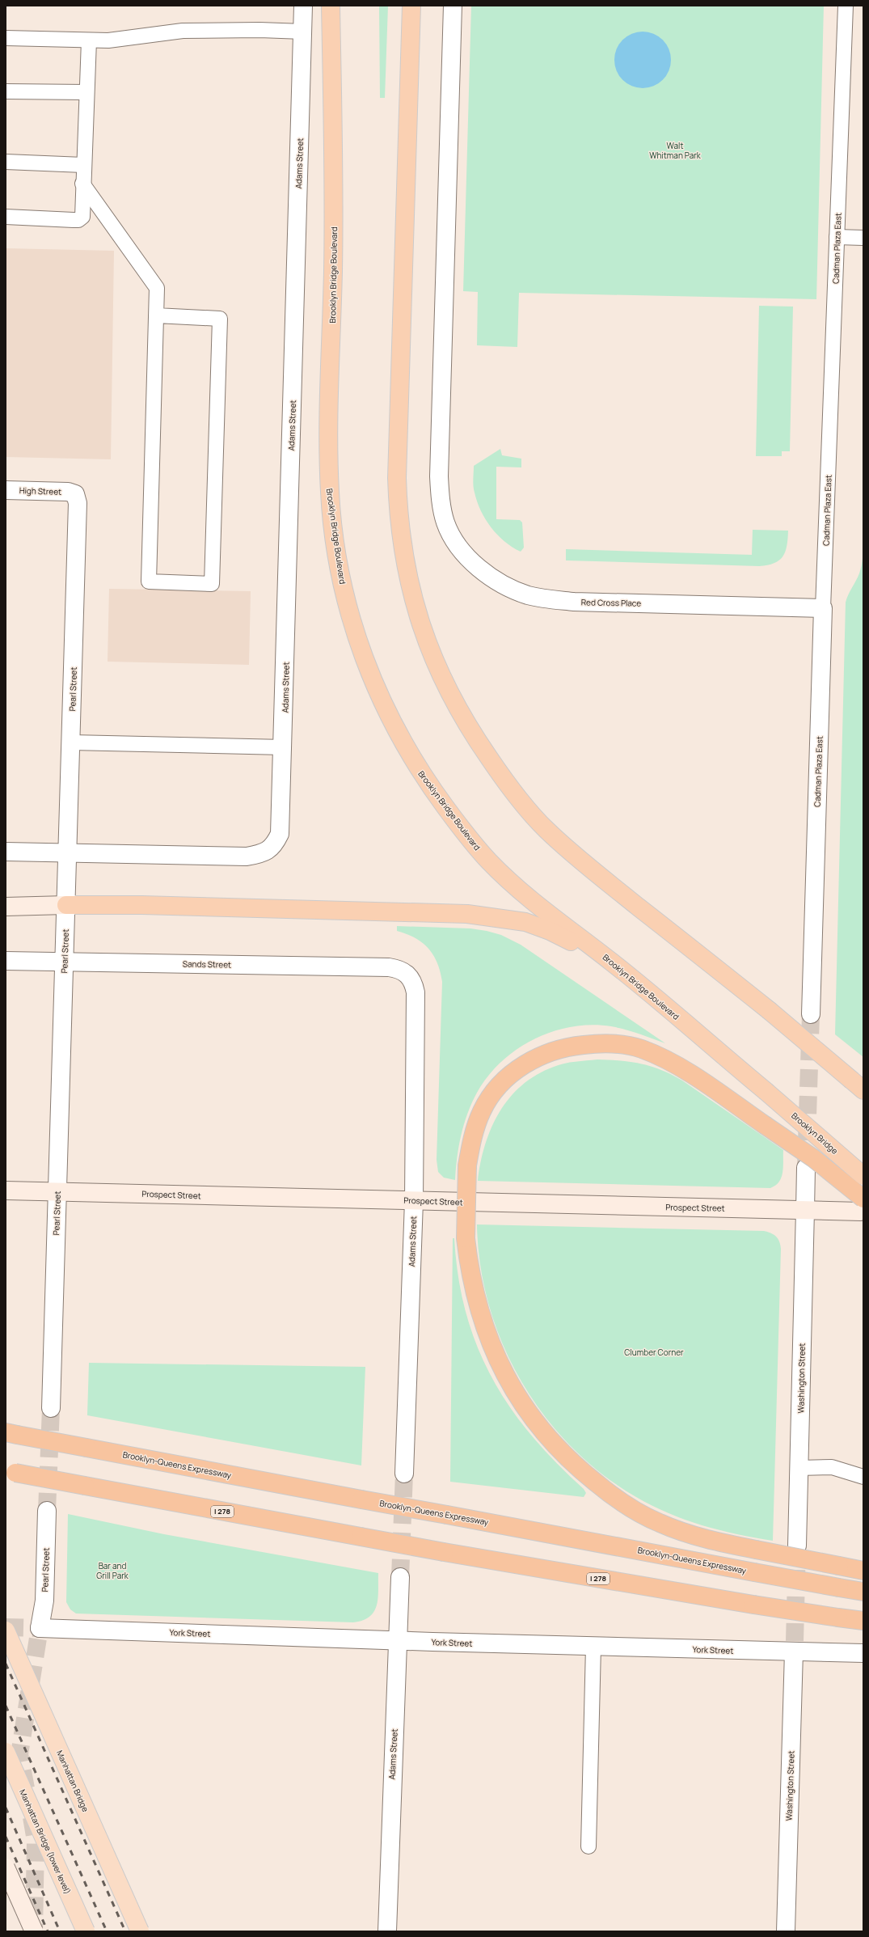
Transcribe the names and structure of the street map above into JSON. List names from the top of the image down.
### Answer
{
  "streets": {
    "highway": [
      "Brooklyn Bridge Boulevard",
      "Brooklyn Bridge",
      "Brooklyn-Queens Expressway",
      "I 278"
    ],
    "main road": ["Prospect Street", "Manhattan Bridge", "Manhattan Bridge (lower level)"],
    "street": [
      "Adams Street",
      "Cadman Plaza East",
      "High Street",
      "Red Cross Place",
      "Pearl Street",
      "Sands Street",
      "Washington Street",
      "York Street"
    ]
  },
  "crossings": [
    ["Adams Street", "Pearl Street"],
    ["Adams Street", "Sands Street"],
    ["Adams Street", "Prospect Street"],
    ["Adams Street", "York Street"],
    ["Cadman Plaza East", "Red Cross Place"],
    ["Brooklyn Bridge Boulevard", "Brooklyn Bridge"],
    ["High Street", "Pearl Street"],
    ["Pearl Street", "Sands Street"],
    ["Pearl Street", "Prospect Street"],
    ["Pearl Street", "York Street"],
    ["Prospect Street", "Washington Street"],
    ["Washington Street", "York Street"]
  ],
  "parks": ["Walt Whitman Park", "Clumber Corner", "Bar and Grill Park"]
}
